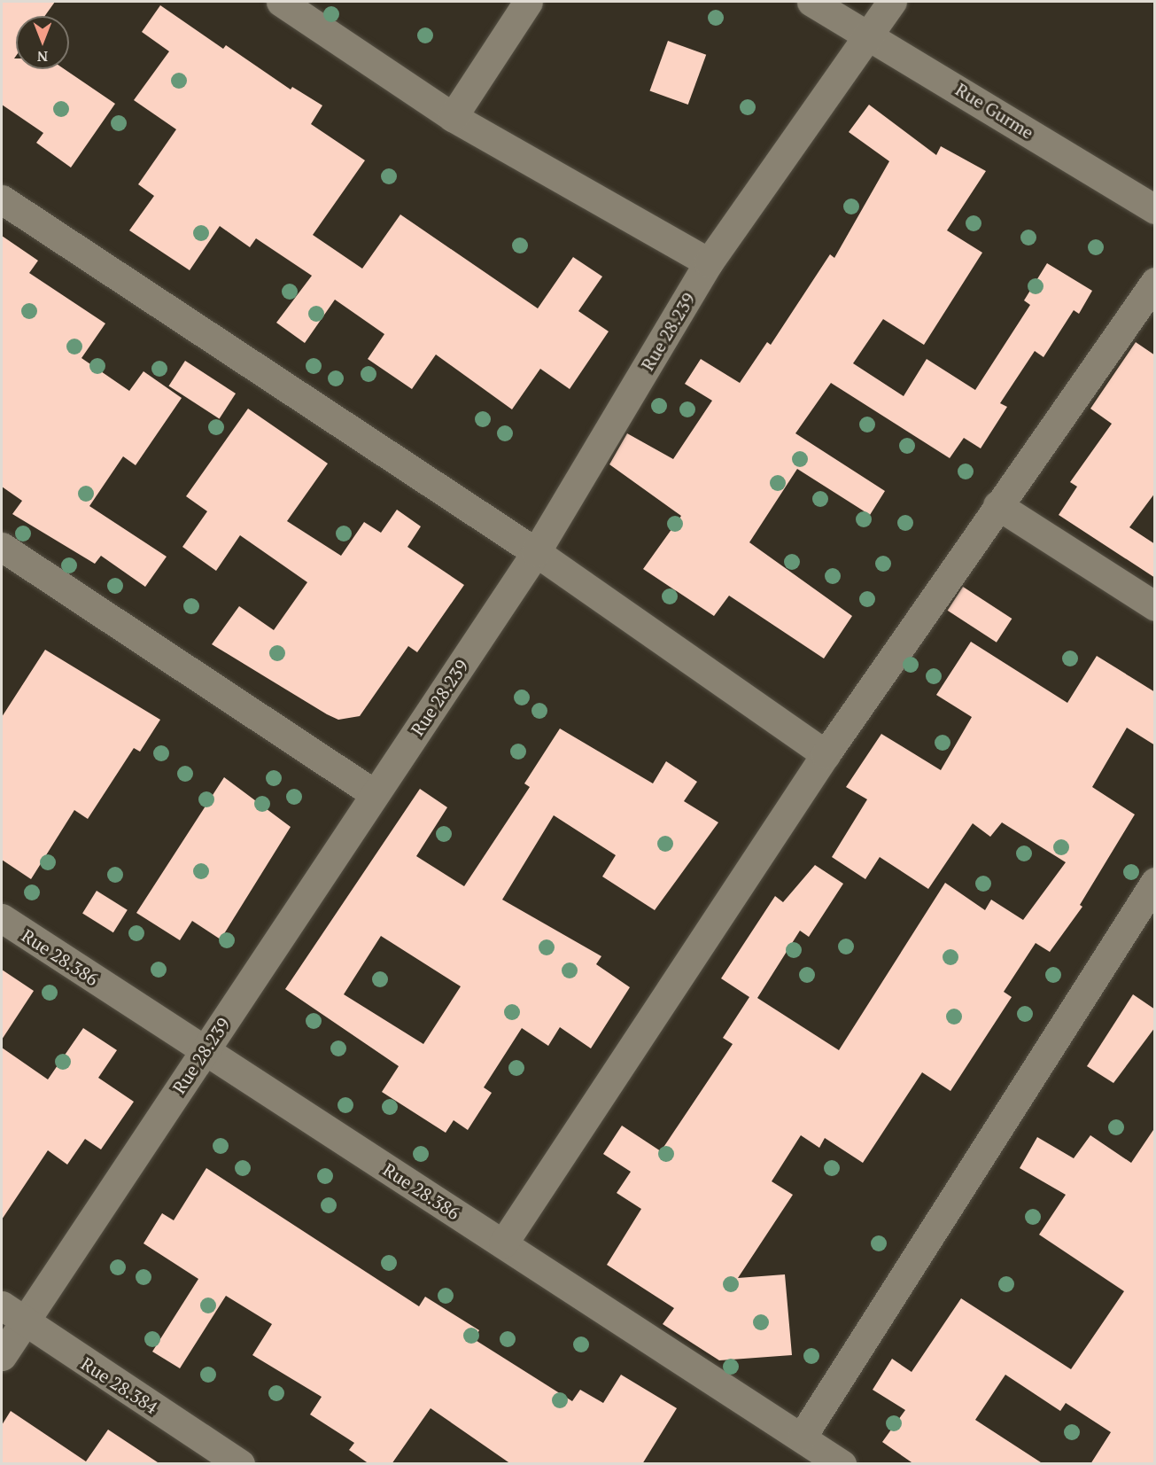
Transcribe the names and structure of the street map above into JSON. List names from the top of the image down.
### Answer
{
  "streets": {
    "street": [
      "Rue Gurme",
      "Rue 28.239",
      "Rue 28.386",
      "Rue 28.384"
    ]
  },
  "crossings": [
    ["Rue Gurme", "Rue 28.239"],
    ["Rue 28.239", "Rue 28.386"],
    ["Rue 28.239", "Rue 28.384"]
  ],
  "north": "bottom"
}
